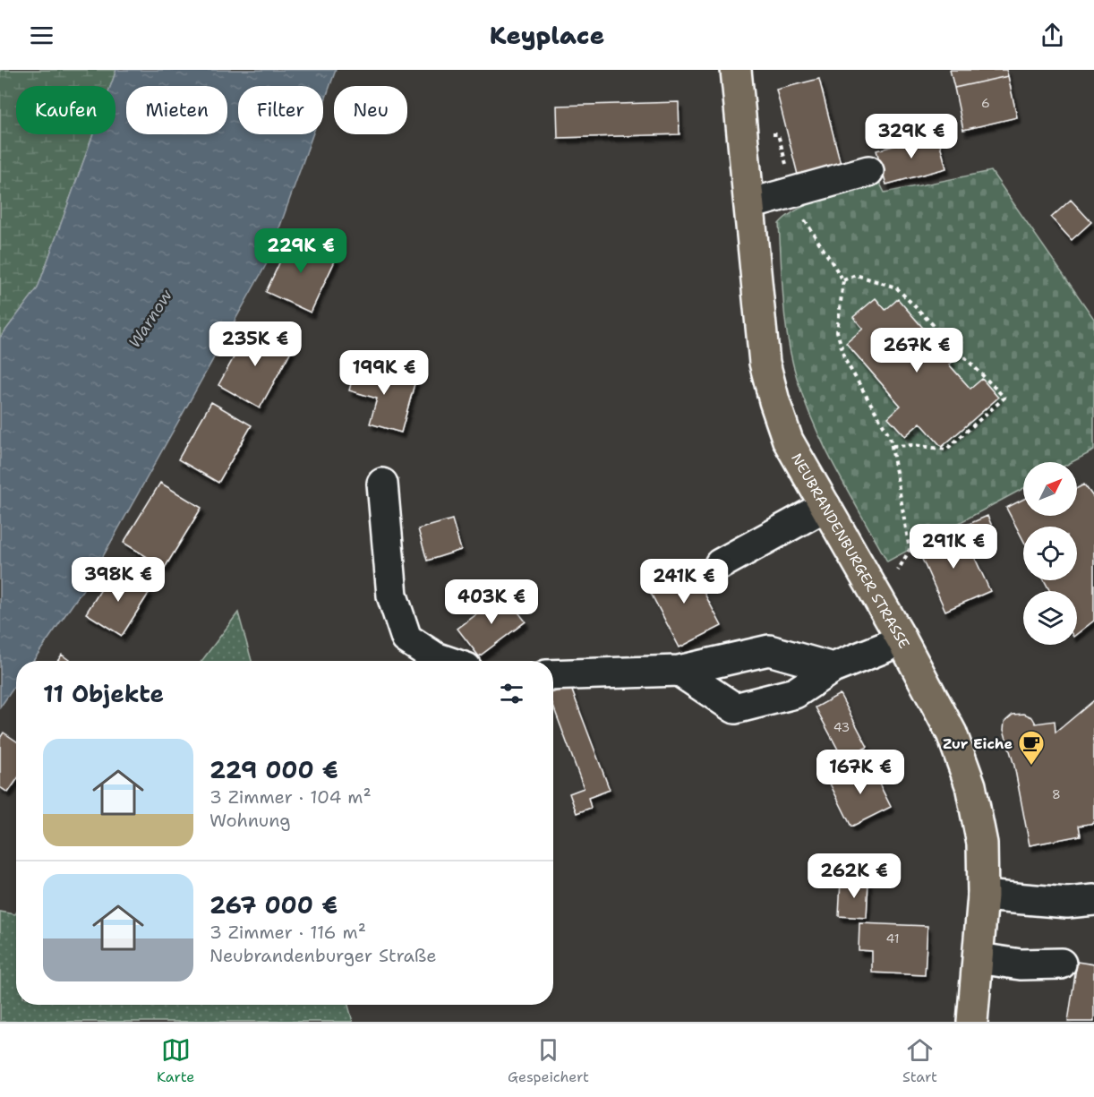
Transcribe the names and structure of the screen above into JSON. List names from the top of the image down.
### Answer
{
  "streets": {
    "main road": ["NEUBRANDENBURGER STRASSE"]
  },
  "water": ["Warnow"],
  "places": {
    "cafe": ["Zur Eiche"]
  },
  "house_numbers": [
    "6",
    "43",
    "8",
    "41"
  ],
  "north": "top right",
  "page": {
    "header": "Keyplace",
    "chip": [
      "Kaufen",
      "Mieten",
      "Filter",
      "Neu"
    ],
    "price": [
      "329K €",
      "229K €",
      "235K €",
      "267K €",
      "199K €",
      "291K €",
      "398K €",
      "241K €",
      "403K €",
      "167K €",
      "262K €"
    ],
    "heading": "11 Objekte",
    "list": [
      {
        "name": "229 000 €",
        "note": "3 Zimmer · 104 m² · Wohnung"
      },
      {
        "name": "267 000 €",
        "note": "3 Zimmer · 116 m² · Neubrandenburger Straße"
      }
    ],
    "tabs": ["Karte", "Gespeichert", "Start"]
  }
}
